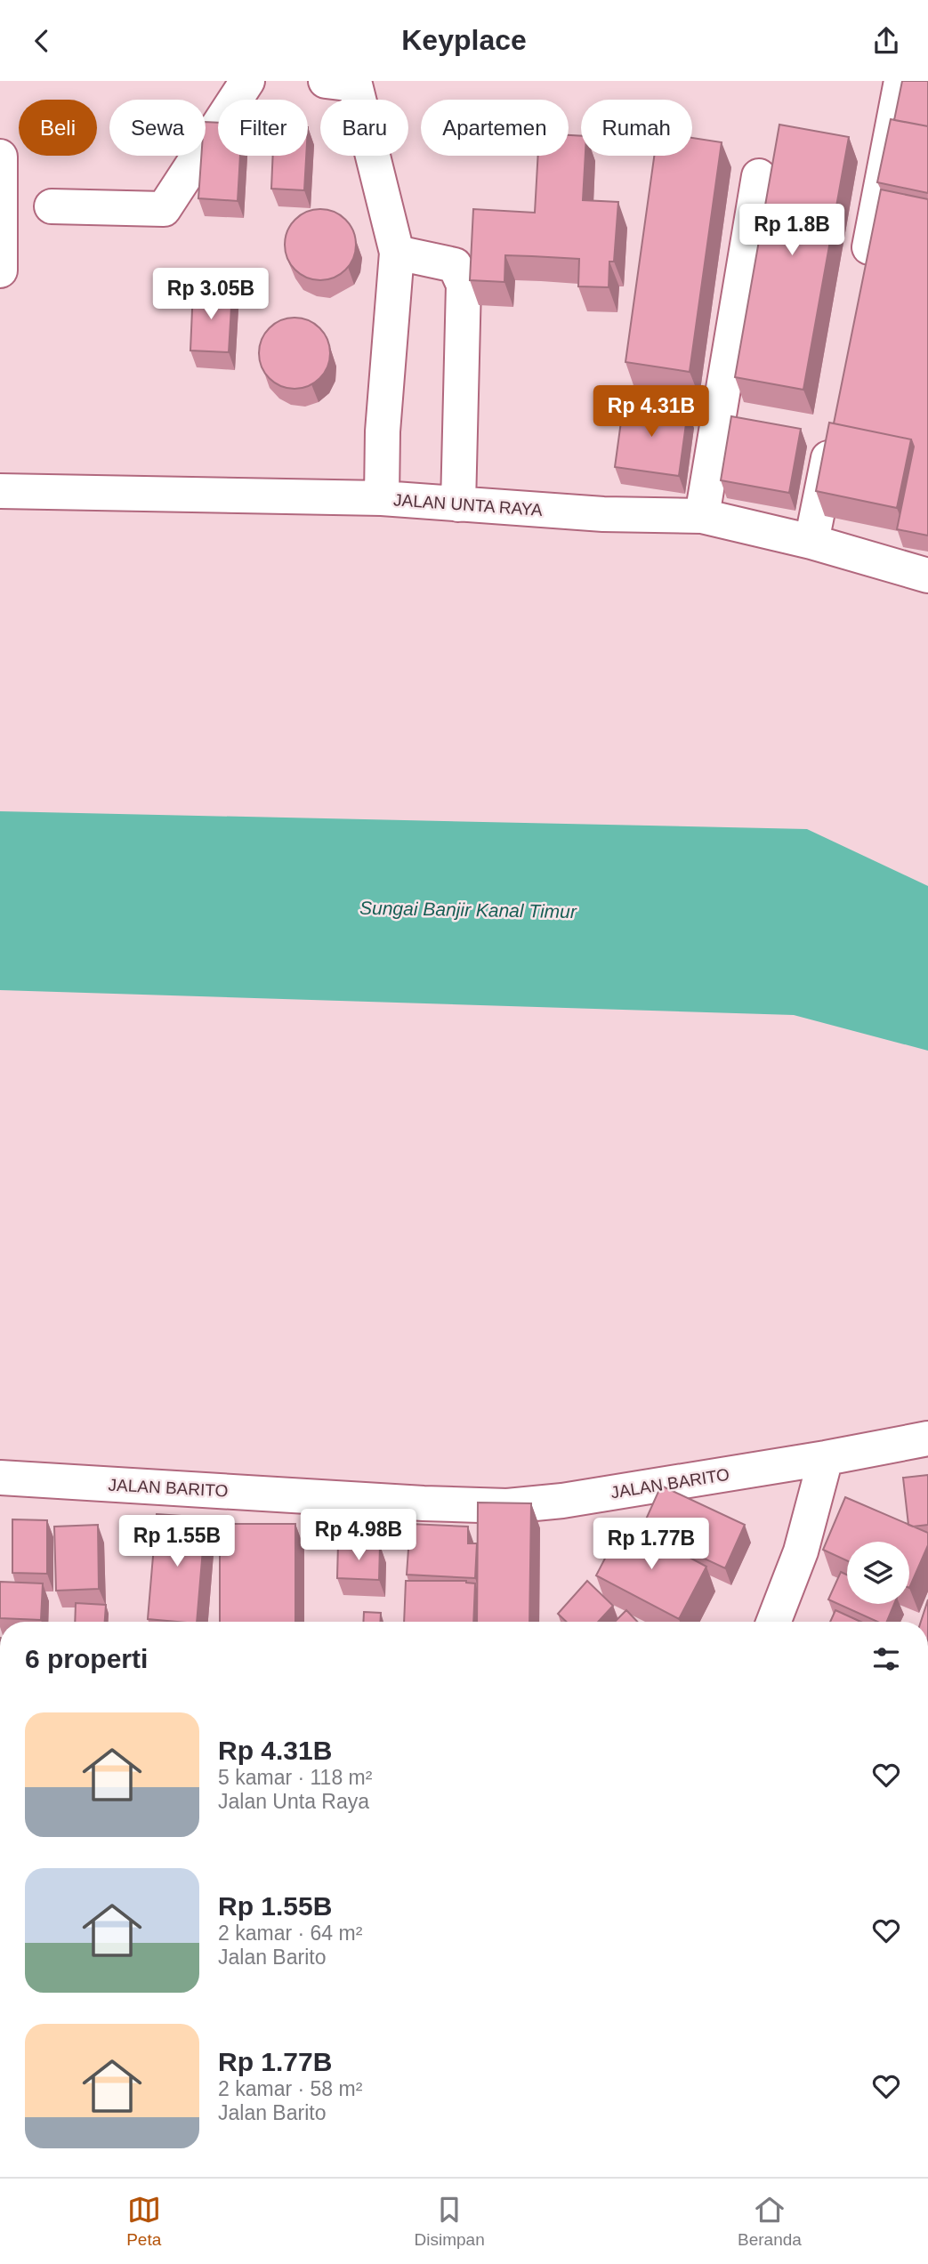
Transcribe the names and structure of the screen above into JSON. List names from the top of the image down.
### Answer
{
  "streets": {
    "street": ["JALAN UNTA RAYA", "JALAN BARITO"]
  },
  "water": ["Sungai Banjir Kanal Timur"],
  "page": {
    "header": "Keyplace",
    "chip": [
      "Beli",
      "Sewa",
      "Filter",
      "Baru",
      "Apartemen",
      "Rumah"
    ],
    "price": [
      "Rp 1.8B",
      "Rp 3.05B",
      "Rp 4.31B",
      "Rp 4.98B",
      "Rp 1.55B",
      "Rp 1.77B"
    ],
    "heading": "6 properti",
    "list": [
      {
        "name": "Rp 4.31B",
        "note": "5 kamar · 118 m² · Jalan Unta Raya"
      },
      {
        "name": "Rp 1.55B",
        "note": "2 kamar · 64 m² · Jalan Barito"
      },
      {
        "name": "Rp 1.77B",
        "note": "2 kamar · 58 m² · Jalan Barito"
      }
    ],
    "tabs": ["Peta", "Disimpan", "Beranda"]
  }
}
